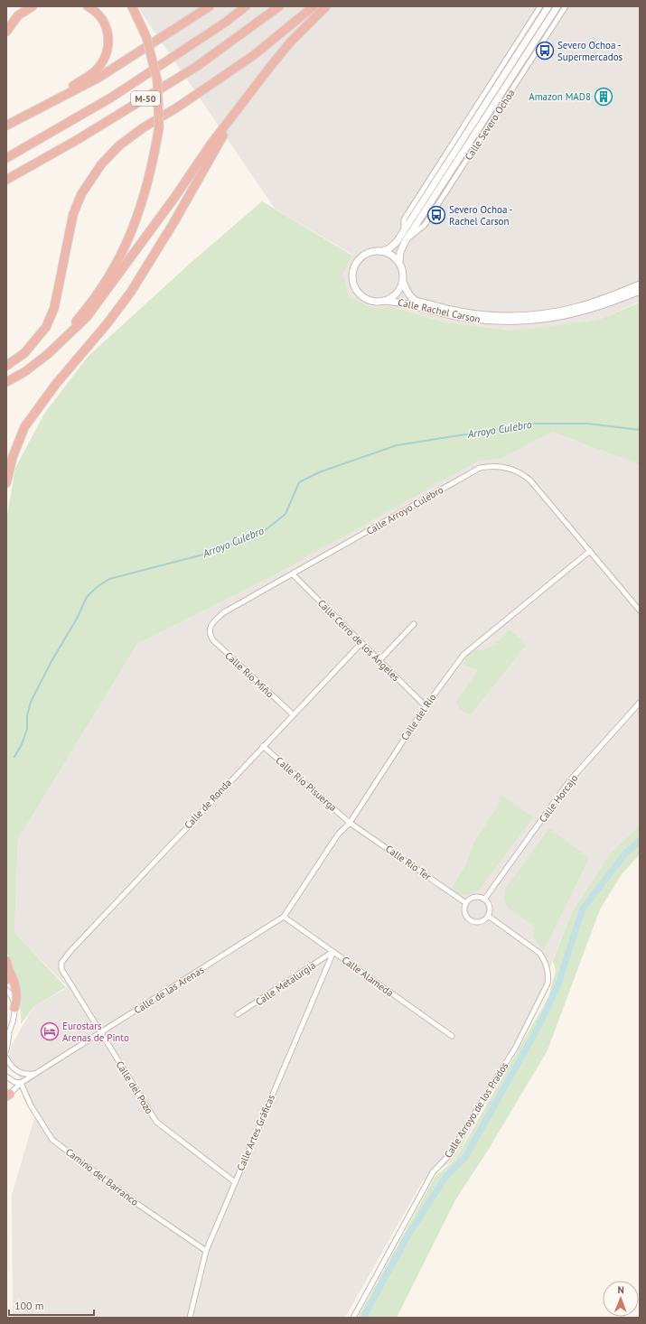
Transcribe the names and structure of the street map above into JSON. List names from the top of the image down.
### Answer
{
  "streets": {
    "highway": ["M-50"],
    "street": [
      "Calle Severo Ochoa",
      "Calle Rachel Carson",
      "Calle Arroyo Culebro",
      "Calle Cerro de los Ángeles",
      "Calle Río Miño",
      "Calle del Río",
      "Calle Río Pisuerga",
      "Calle Horcajo",
      "Calle de Ronda",
      "Calle Río Ter",
      "Calle Alameda",
      "Calle Metalurgia",
      "Calle de las Arenas",
      "Calle del Pozo",
      "Calle Arroyo de los Prados",
      "Calle Artes Gráficas",
      "Camino del Barranco"
    ]
  },
  "crossings": [
    ["Calle Severo Ochoa", "Calle Rachel Carson"],
    ["Calle Arroyo Culebro", "Calle Cerro de los Ángeles"],
    ["Calle Arroyo Culebro", "Calle Río Miño"],
    ["Calle Arroyo Culebro", "Calle del Río"],
    ["Calle Cerro de los Ángeles", "Calle del Río"],
    ["Calle Cerro de los Ángeles", "Calle de Ronda"],
    ["Calle Río Miño", "Calle de Ronda"],
    ["Calle del Río", "Calle Río Pisuerga"],
    ["Calle del Río", "Calle Río Ter"],
    ["Calle del Río", "Calle Alameda"],
    ["Calle del Río", "Calle de las Arenas"],
    ["Calle Río Pisuerga", "Calle de Ronda"],
    ["Calle Río Pisuerga", "Calle Río Ter"],
    ["Calle Horcajo", "Calle Río Ter"],
    ["Calle Horcajo", "Calle Arroyo de los Prados"],
    ["Calle de Ronda", "Calle del Pozo"],
    ["Calle Río Ter", "Calle Arroyo de los Prados"],
    ["Calle Alameda", "Calle Metalurgia"],
    ["Calle Alameda", "Calle de las Arenas"],
    ["Calle Alameda", "Calle Artes Gráficas"],
    ["Calle Metalurgia", "Calle Artes Gráficas"],
    ["Calle de las Arenas", "Calle del Pozo"],
    ["Calle de las Arenas", "Camino del Barranco"],
    ["Calle del Pozo", "Calle Artes Gráficas"],
    ["Calle Artes Gráficas", "Camino del Barranco"]
  ],
  "water": ["Arroyo Culebro"],
  "places": {
    "bus stop": ["Severo Ochoa - Supermercados", "Severo Ochoa - Rachel Carson"],
    "building": ["Amazon MAD8"],
    "hotel": ["Eurostars Arenas de Pinto"]
  },
  "scale_bar": "100 m",
  "north": "top"
}
